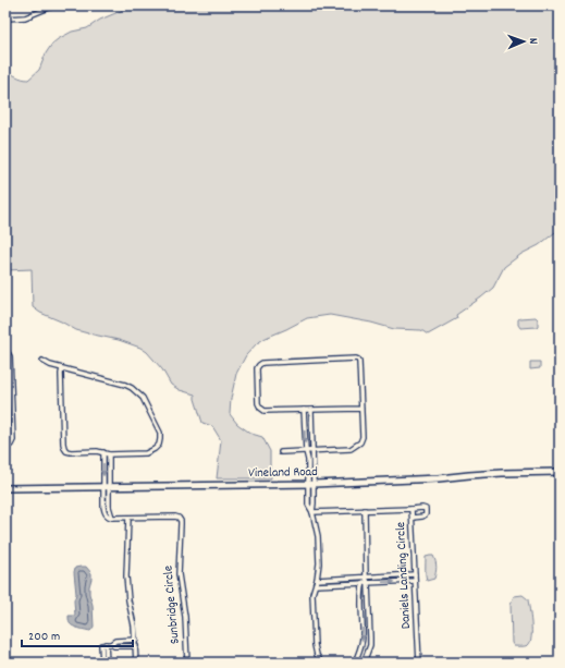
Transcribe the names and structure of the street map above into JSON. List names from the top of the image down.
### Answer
{
  "streets": {
    "main road": ["Vineland Road"],
    "street": ["Daniels Landing Circle", "Sunbridge Circle"]
  },
  "scale_bar": "200 m",
  "north": "right"
}
